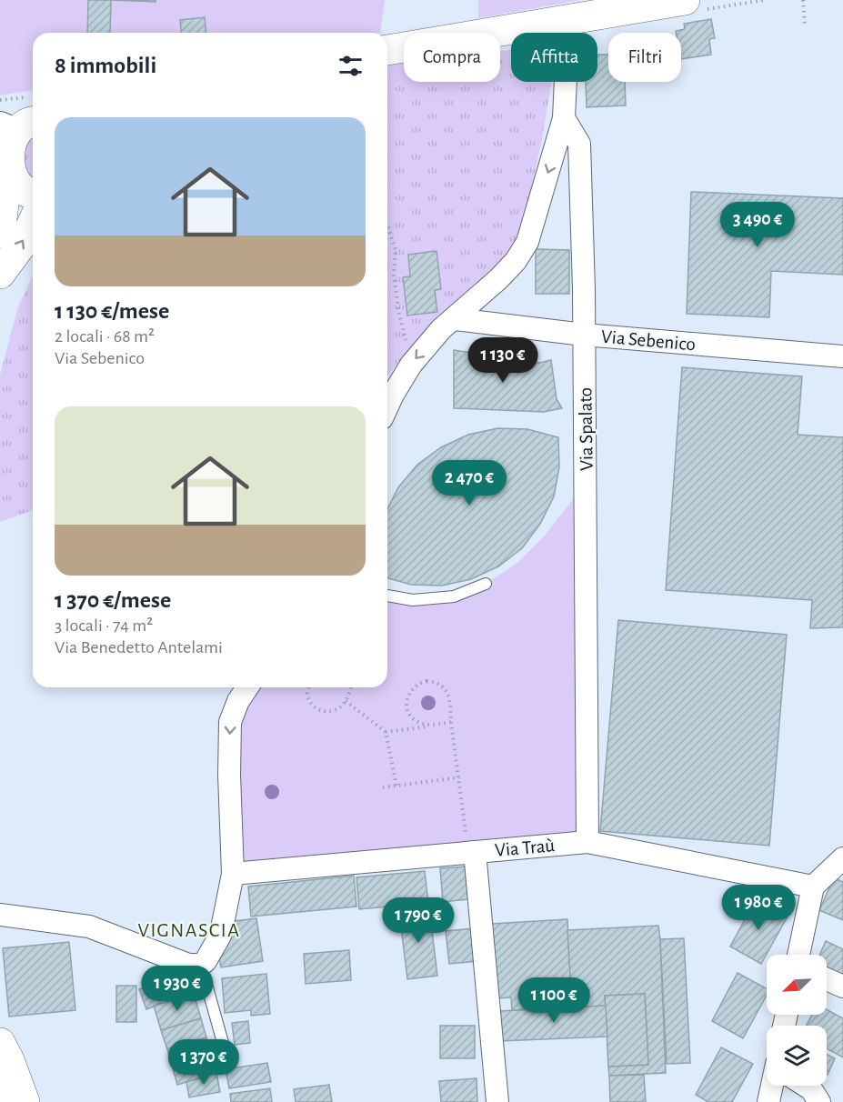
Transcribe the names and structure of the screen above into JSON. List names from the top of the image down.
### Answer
{
  "streets": {
    "street": ["Via Sebenico", "Via Spalato", "Via Traù"]
  },
  "crossings": [
    ["Via Sebenico", "Via Spalato"],
    ["Via Spalato", "Via Traù"]
  ],
  "districts": ["VIGNASCIA"],
  "north": "bottom left",
  "page": {
    "chip": ["Compra", "Affitta", "Filtri"],
    "heading": "8 immobili",
    "list": [
      {
        "name": "1 130 €/mese",
        "note": "2 locali · 68 m² · Via Sebenico"
      },
      {
        "name": "1 370 €/mese",
        "note": "3 locali · 74 m² · Via Benedetto Antelami"
      }
    ],
    "price": [
      "3 490 €",
      "1 130 €",
      "2 470 €",
      "1 980 €",
      "1 790 €",
      "1 930 €",
      "1 100 €",
      "1 370 €"
    ]
  }
}
